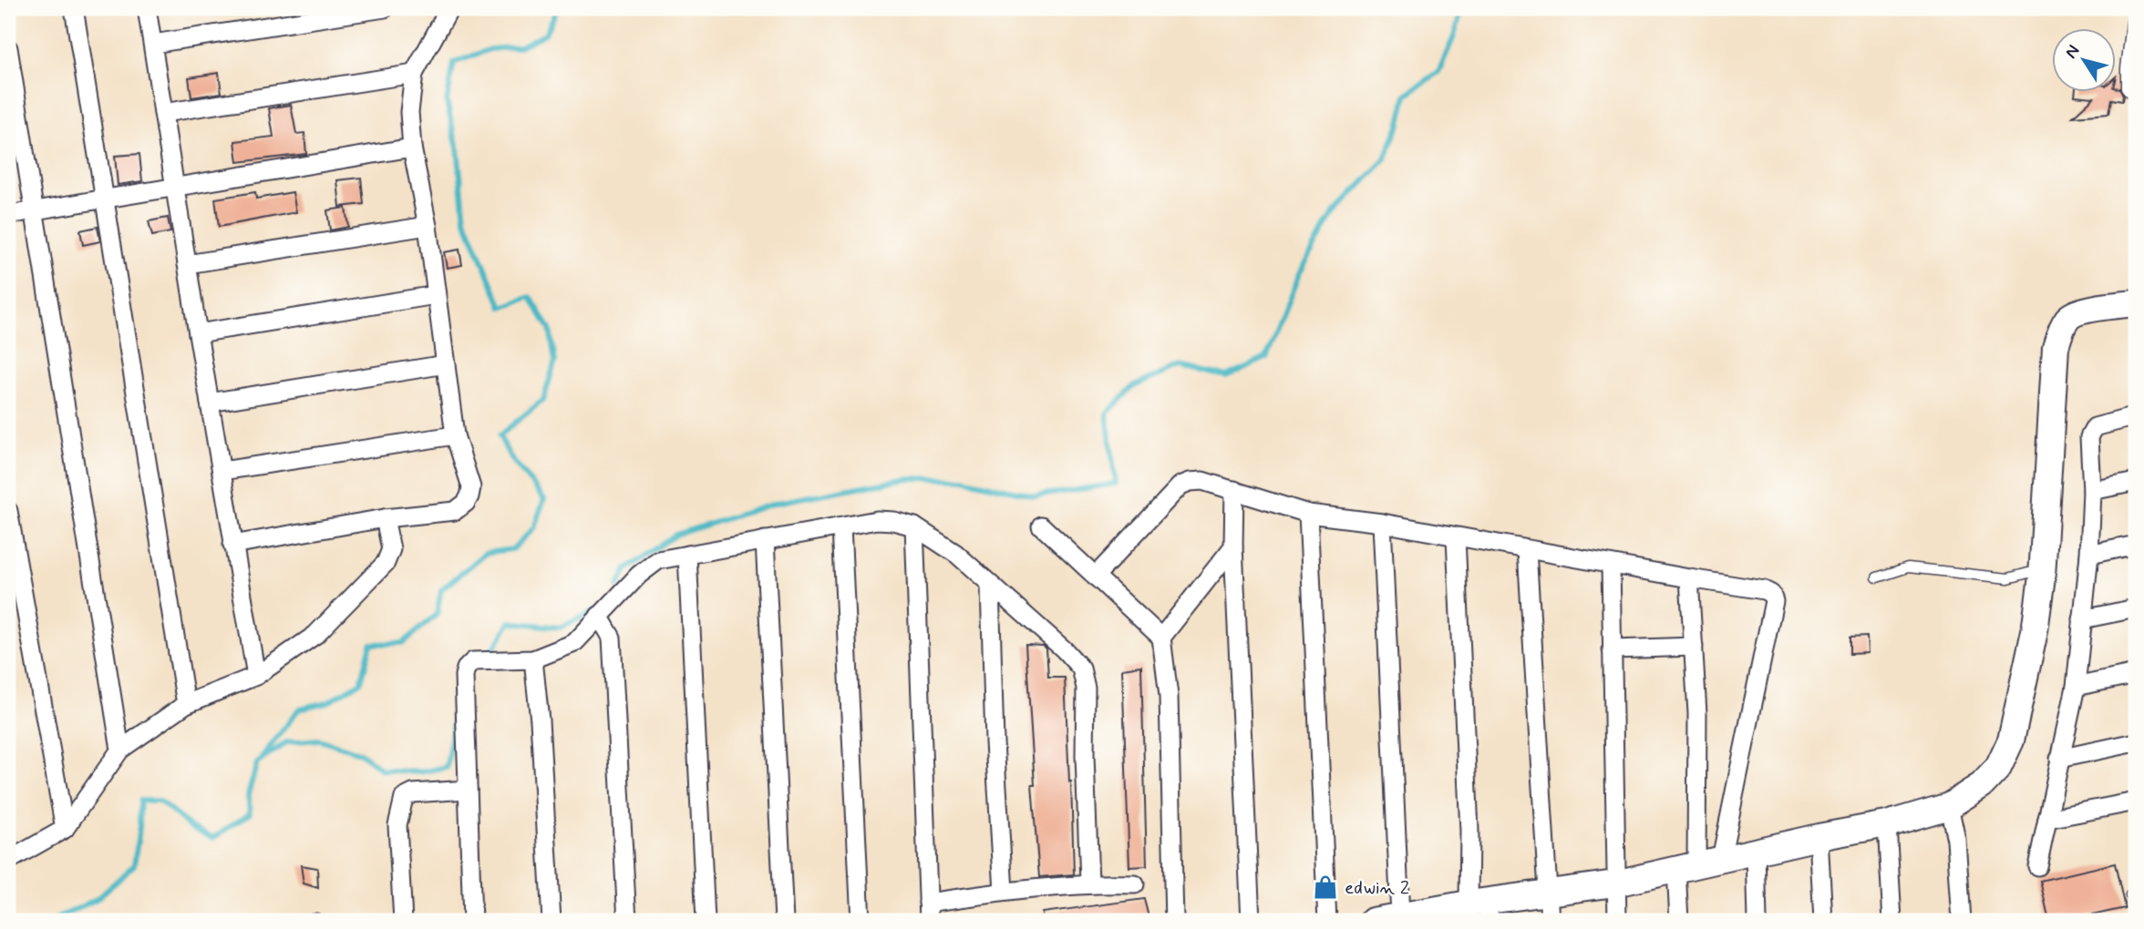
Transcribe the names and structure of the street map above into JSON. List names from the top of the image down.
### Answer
{
  "places": {
    "shop": ["edwin 2"]
  },
  "north": "top left"
}
